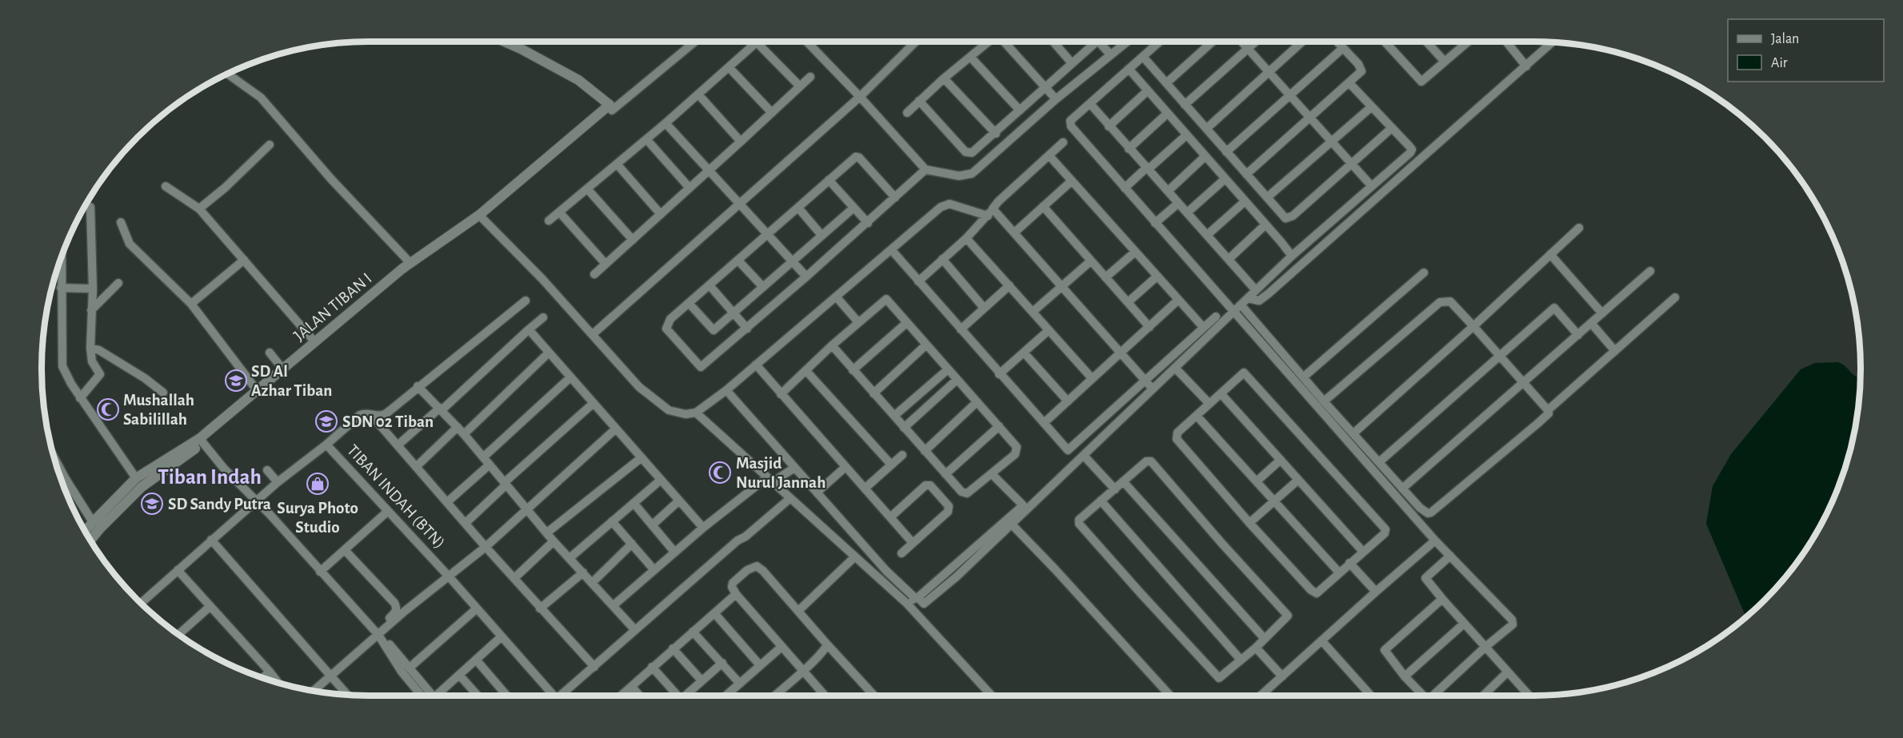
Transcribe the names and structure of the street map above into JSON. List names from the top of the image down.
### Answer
{
  "streets": {
    "street": ["JALAN TIBAN I", "TIBAN INDAH (BTN)"]
  },
  "districts": ["Tiban Indah"],
  "places": {
    "school or university": ["SD Al Azhar Tiban", "SDN 02 Tiban", "SD Sandy Putra"],
    "mosque": ["Mushallah Sabilillah", "Masjid Nurul Jannah"],
    "shop": ["Surya Photo Studio"]
  },
  "legend": ["Jalan", "Air"]
}
